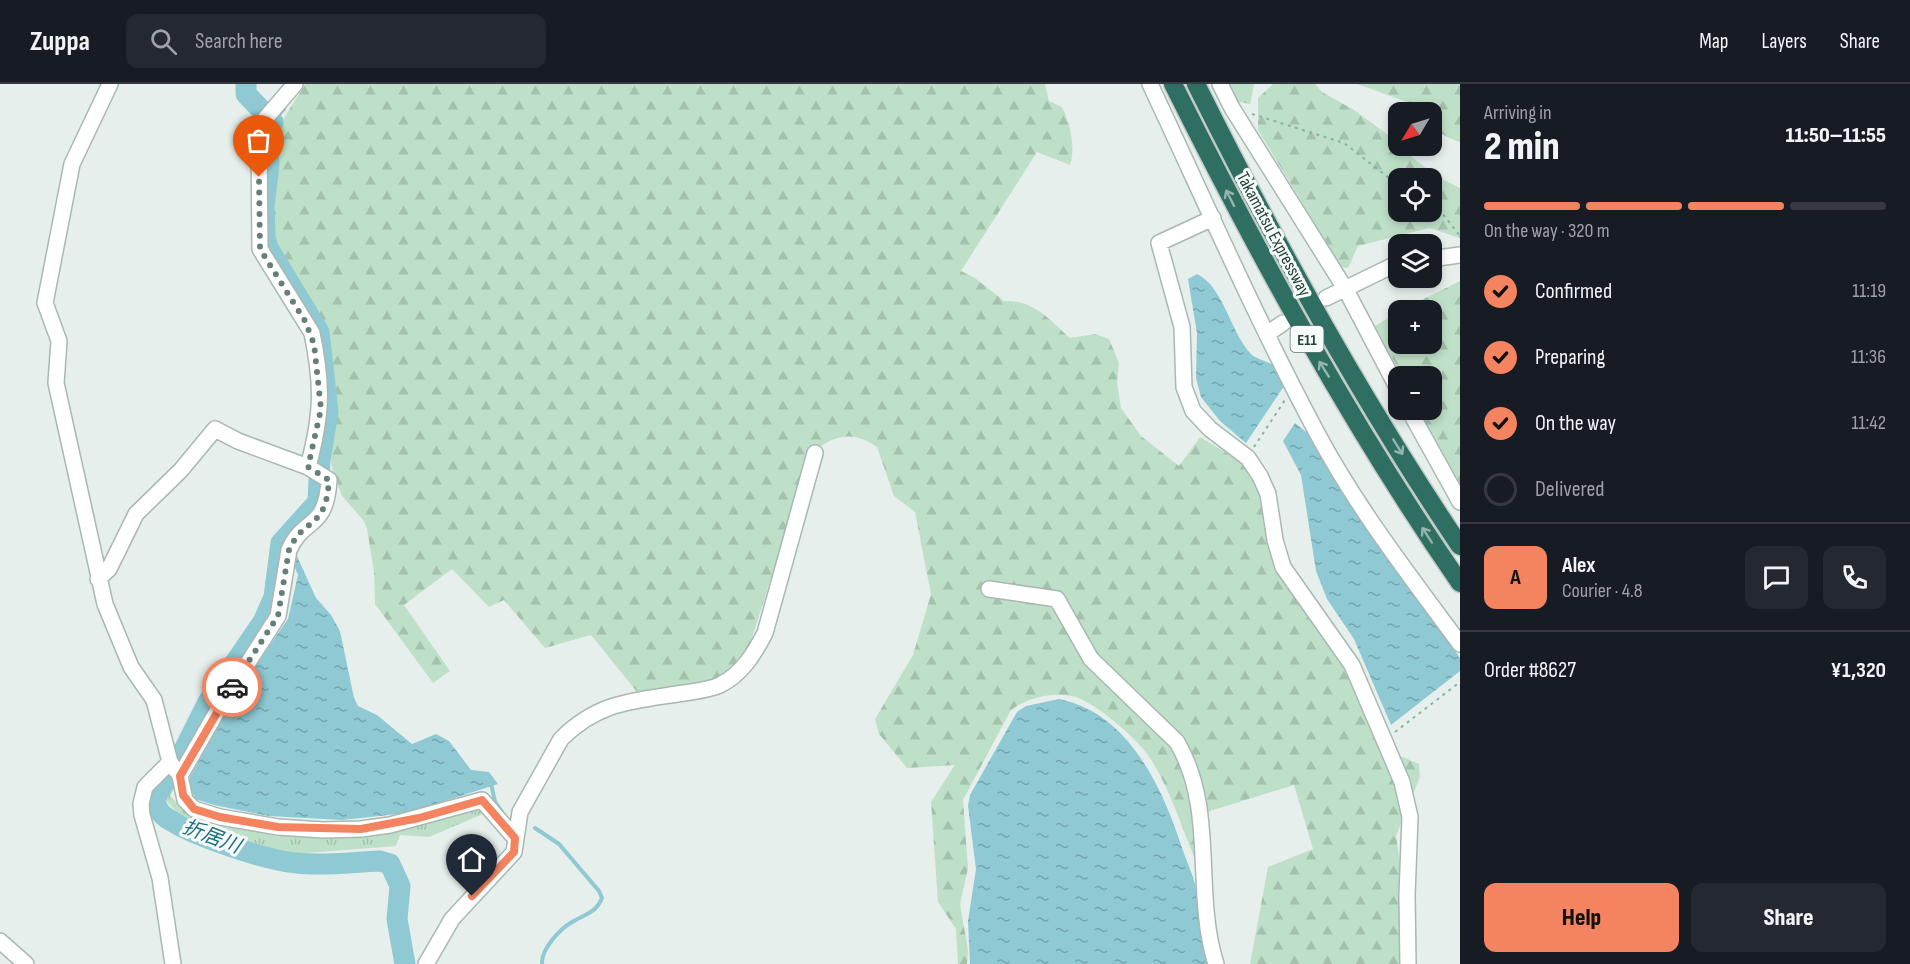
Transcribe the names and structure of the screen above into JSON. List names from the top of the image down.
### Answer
{
  "streets": {
    "highway": ["Takamatsu Expressway", "E11"]
  },
  "water": ["折居川"],
  "north": "bottom left",
  "page": {
    "header": "Zuppa",
    "search": "Search here",
    "nav": ["Map", "Layers", "Share"],
    "heading": ["2 min", "Arriving in", "11:50–11:55"],
    "panel": [
      "Alex",
      "Courier · 4.8",
      "Order #8627",
      "¥1,320"
    ],
    "map_buttons": ["+", "−"],
    "bar": "On the way · 320 m",
    "list": [
      ["Confirmed", "11:19"],
      ["Preparing", "11:36"],
      ["On the way", "11:42"],
      "Delivered"
    ],
    "round": "A",
    "buttons": ["Help", "Share"]
  }
}
